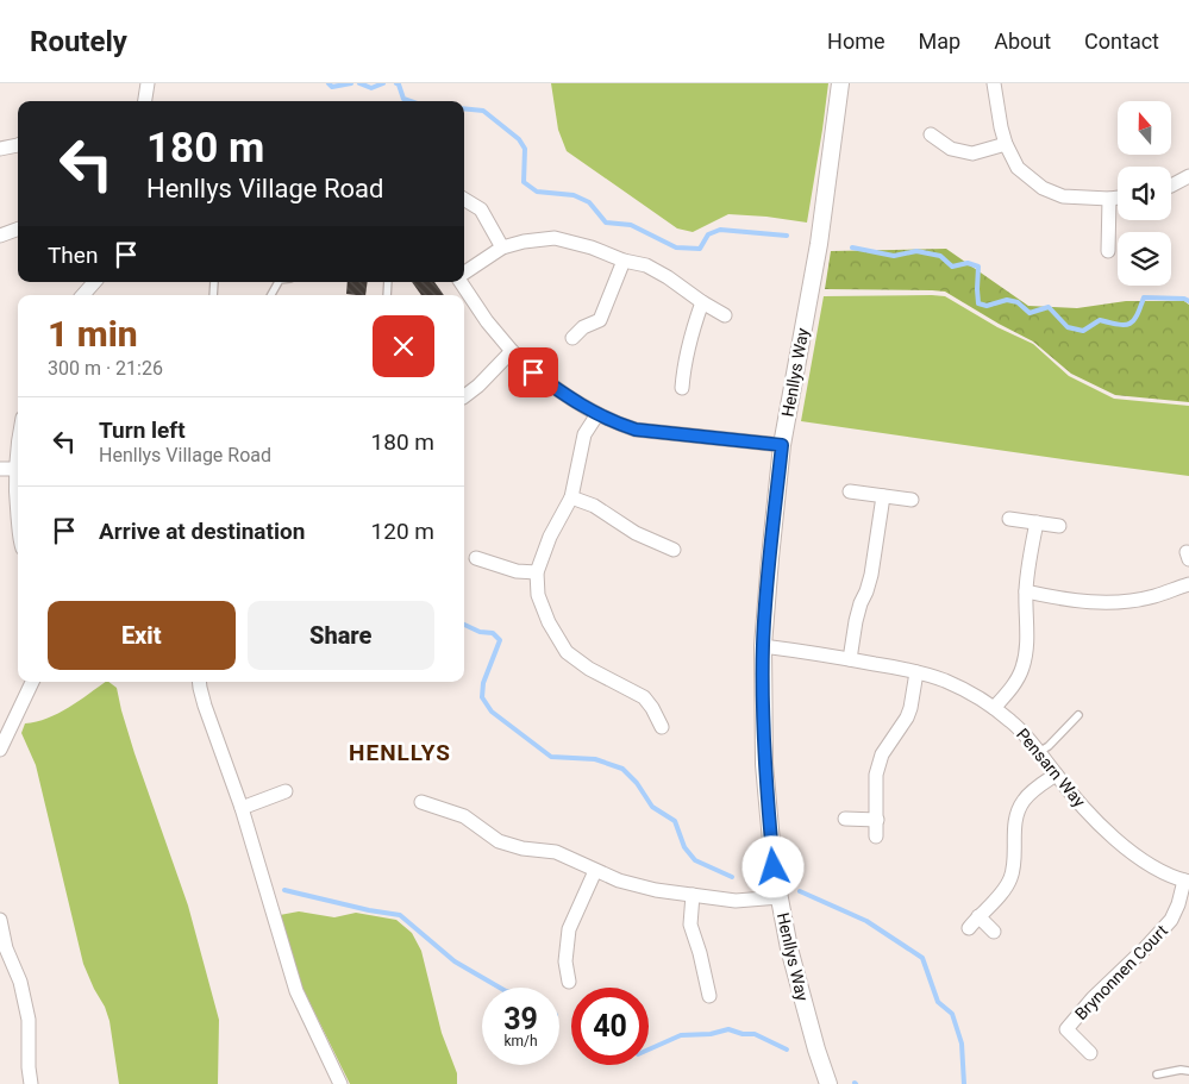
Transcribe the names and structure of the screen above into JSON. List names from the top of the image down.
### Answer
{
  "streets": {
    "street": ["Henllys Way", "Pensarn Way", "Brynonnen Court"]
  },
  "crossings": [
    ["Henllys Way", "Pensarn Way"],
    ["Pensarn Way", "Brynonnen Court"]
  ],
  "districts": ["HENLLYS"],
  "north": "top",
  "page": {
    "header": "Routely",
    "nav": [
      "Home",
      "Map",
      "About",
      "Contact"
    ],
    "turn": ["180 m", "Henllys Village Road"],
    "then": "Then",
    "heading": ["1 min", "300 m · 21:26"],
    "list": [
      {
        "name": "Turn left",
        "note": "Henllys Village Road",
        "value": "180 m"
      },
      {
        "name": "Arrive at destination",
        "value": "120 m"
      }
    ],
    "buttons": ["Exit", "Share"],
    "speed": "39 km/h",
    "limit": "40"
  }
}
